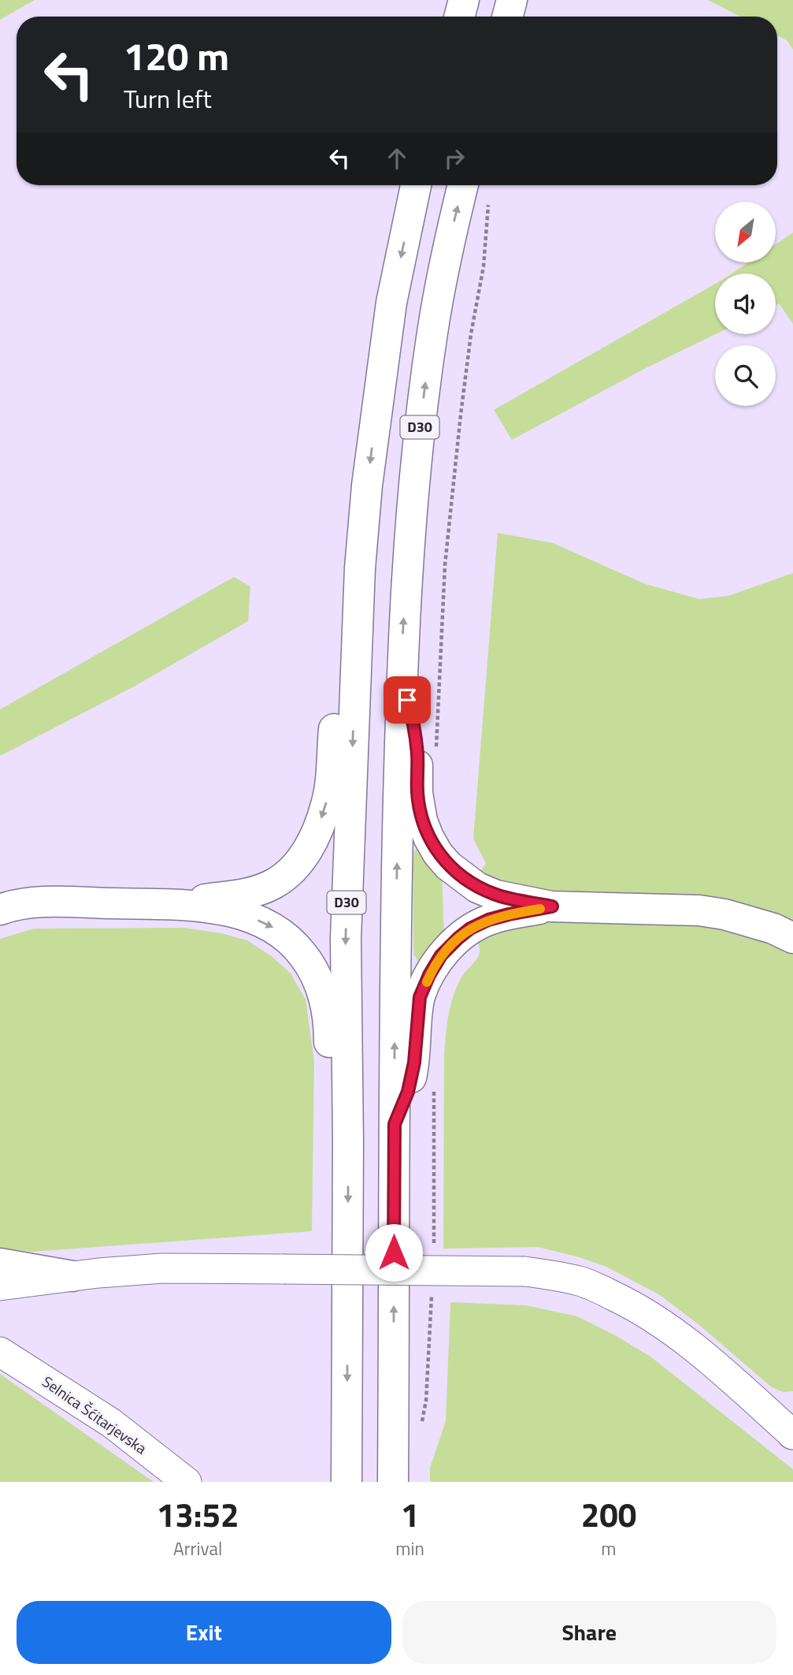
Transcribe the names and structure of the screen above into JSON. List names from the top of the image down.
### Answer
{
  "streets": {
    "main road": ["D30"],
    "street": ["Selnica Šćitarjevska"]
  },
  "north": "bottom left",
  "page": {
    "turn": ["120 m", "Turn left"],
    "eta": [
      "13:52",
      "Arrival",
      "1",
      "min",
      "200",
      "m"
    ],
    "buttons": ["Exit", "Share"]
  }
}
